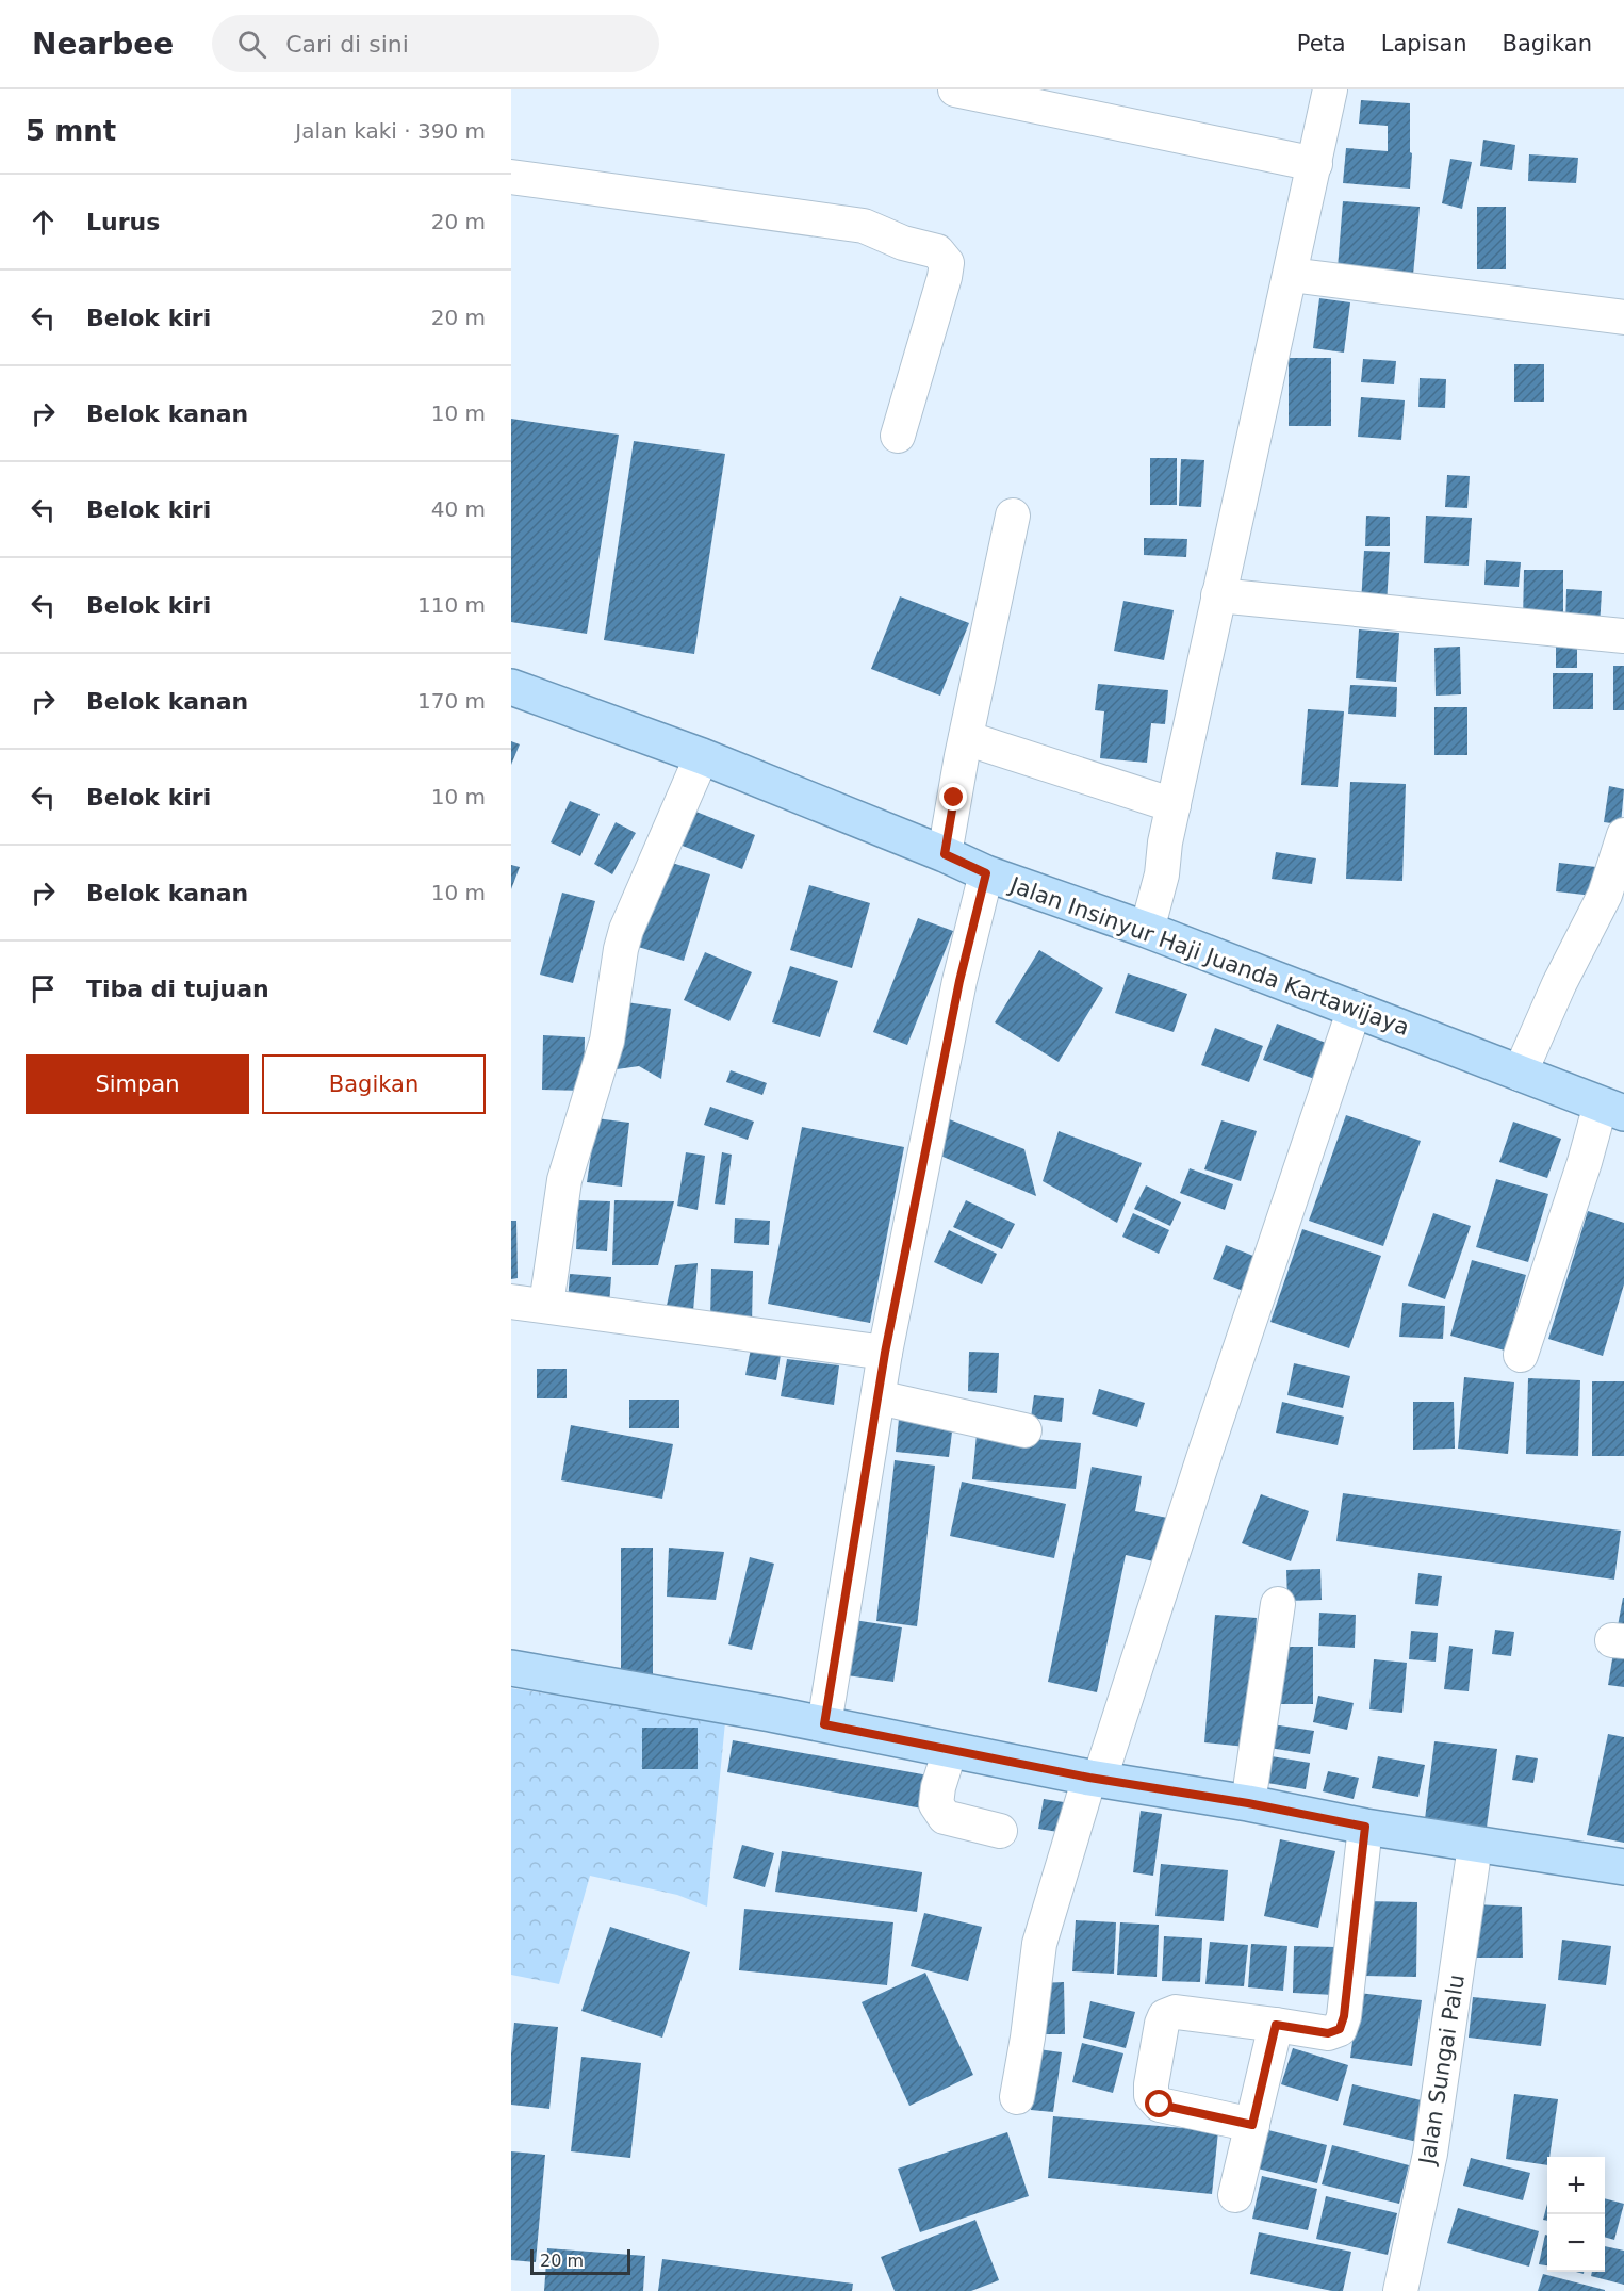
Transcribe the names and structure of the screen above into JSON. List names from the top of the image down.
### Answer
{
  "streets": {
    "main road": ["Jalan Insinyur Haji Juanda Kartawijaya"],
    "street": ["Jalan Sungai Palu"]
  },
  "scale_bar": "20 m",
  "page": {
    "header": "Nearbee",
    "search": "Cari di sini",
    "nav": ["Peta", "Lapisan", "Bagikan"],
    "heading": ["5 mnt", "Jalan kaki · 390 m"],
    "list": [
      ["Lurus", "20 m"],
      ["Belok kiri", "20 m"],
      ["Belok kanan", "10 m"],
      ["Belok kiri", "40 m"],
      ["Belok kiri", "110 m"],
      ["Belok kanan", "170 m"],
      ["Belok kiri", "10 m"],
      ["Belok kanan", "10 m"],
      "Tiba di tujuan"
    ],
    "buttons": ["Simpan", "Bagikan"],
    "map_buttons": ["+", "−"],
    "scale": "20 m"
  }
}
